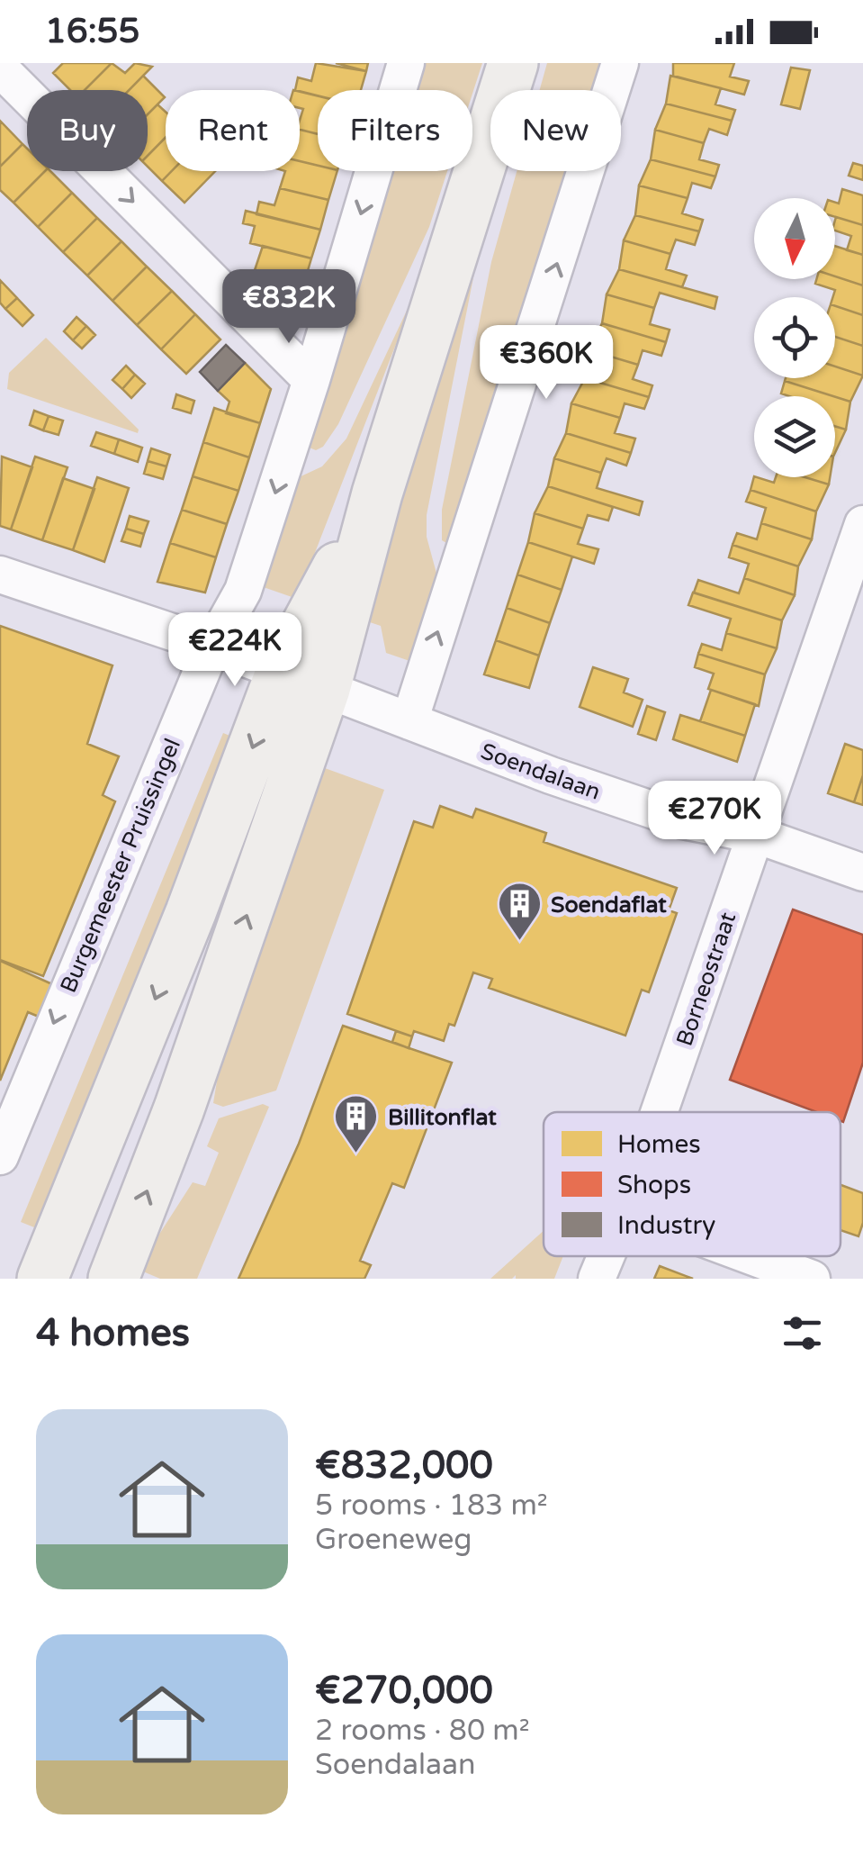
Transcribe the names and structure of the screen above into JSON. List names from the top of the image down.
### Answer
{
  "streets": {
    "street": ["Soendalaan", "Burgemeester Pruissingel", "Borneostraat"]
  },
  "crossings": [
    ["Soendalaan", "Burgemeester Pruissingel"],
    ["Soendalaan", "Borneostraat"]
  ],
  "places": {
    "building": ["Soendaflat", "Billitonflat"]
  },
  "legend": ["Homes", "Shops", "Industry"],
  "north": "bottom",
  "page": {
    "status": "16:55",
    "chip": [
      "Buy",
      "Rent",
      "Filters",
      "New"
    ],
    "price": [
      "€832K",
      "€360K",
      "€224K",
      "€270K"
    ],
    "heading": "4 homes",
    "list": [
      {
        "name": "€832,000",
        "note": "5 rooms · 183 m² · Groeneweg"
      },
      {
        "name": "€270,000",
        "note": "2 rooms · 80 m² · Soendalaan"
      }
    ]
  }
}
